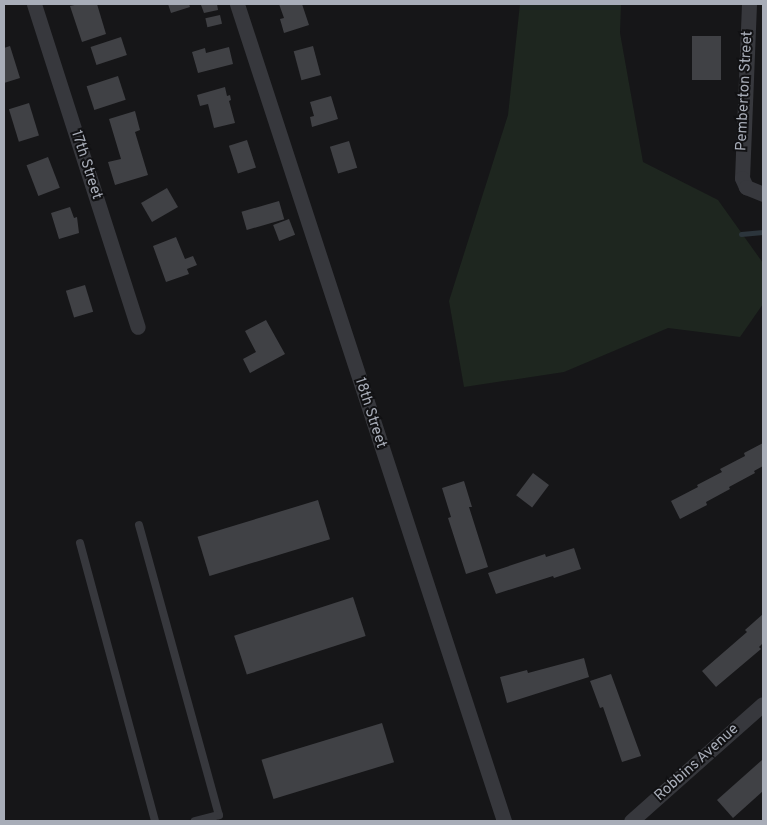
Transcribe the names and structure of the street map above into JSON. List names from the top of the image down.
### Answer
{
  "streets": {
    "street": [
      "Pemberton Street",
      "17th Street",
      "18th Street",
      "Robbins Avenue"
    ]
  }
}
